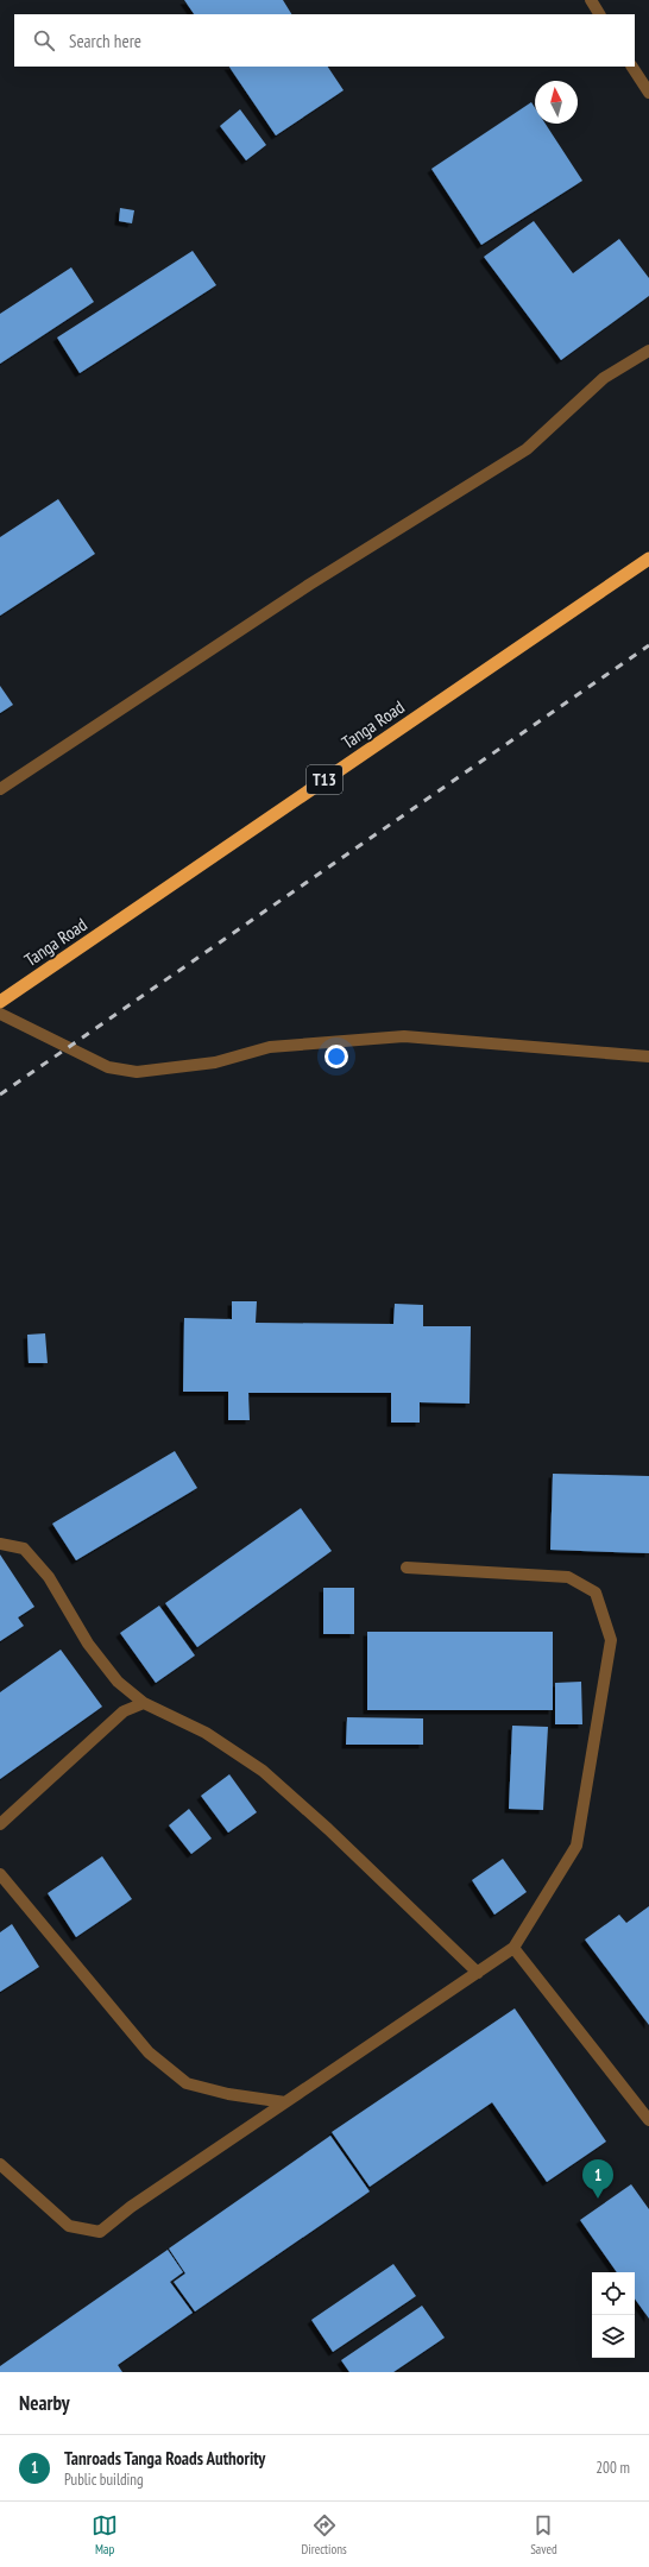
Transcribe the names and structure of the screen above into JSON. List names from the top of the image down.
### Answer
{
  "streets": {
    "highway": ["Tanga Road", "T13"]
  },
  "north": "top",
  "page": {
    "search": "Search here",
    "pins": "1",
    "heading": "Nearby",
    "list": [
      {
        "mark": "1",
        "name": "Tanroads Tanga Roads Authority",
        "note": "Public building",
        "value": "200 m"
      }
    ],
    "nav": ["Map", "Directions", "Saved"]
  }
}
